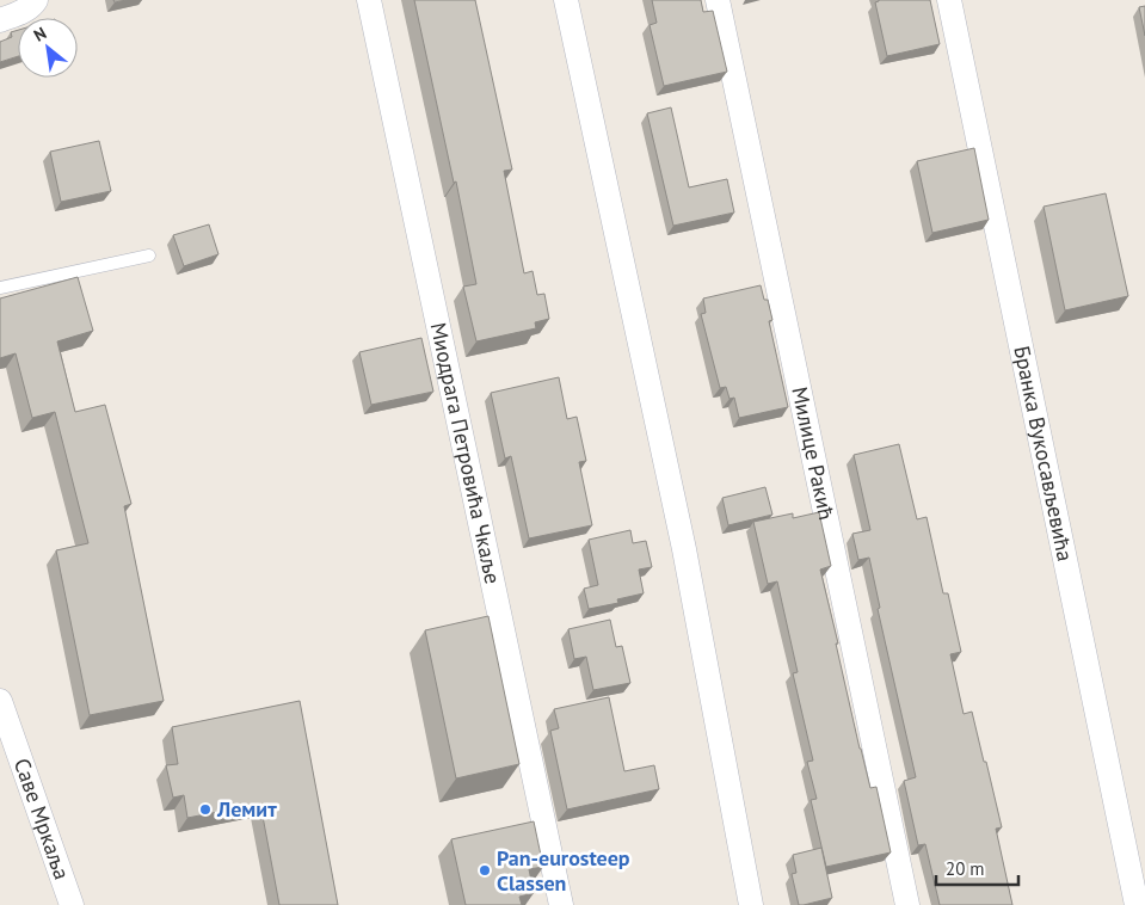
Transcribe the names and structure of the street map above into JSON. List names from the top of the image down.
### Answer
{
  "streets": {
    "street": [
      "Миодрага Петровића Чкаље",
      "Милице Ракић",
      "Бранка Вукосављевића",
      "Саве Мркаља"
    ]
  },
  "places": ["Лемит", "Pan-eurosteep Classen"],
  "scale_bar": "20 m",
  "north": "top left"
}
